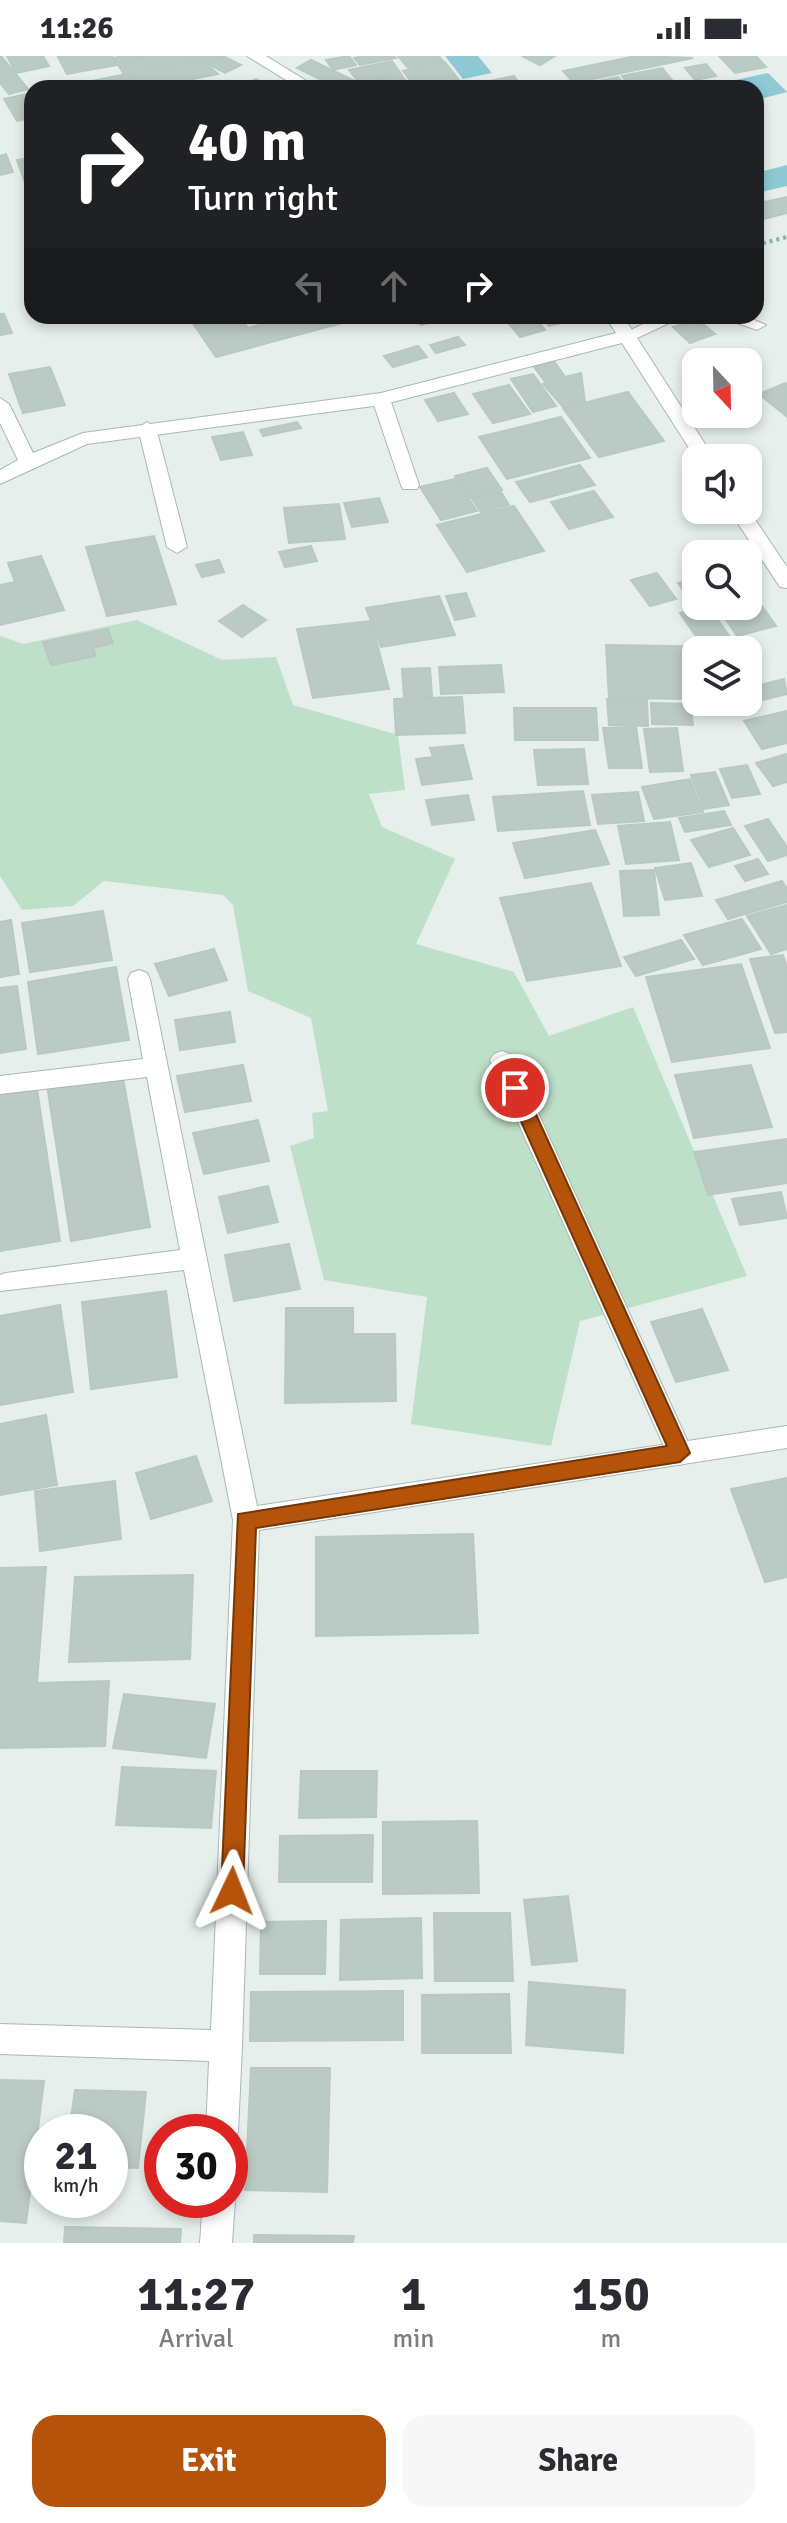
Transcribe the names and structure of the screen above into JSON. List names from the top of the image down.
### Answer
{
  "north": "bottom",
  "page": {
    "status": "11:26",
    "turn": ["40 m", "Turn right"],
    "speed": "21 km/h",
    "limit": "30",
    "eta": [
      "11:27",
      "Arrival",
      "1",
      "min",
      "150",
      "m"
    ],
    "buttons": ["Exit", "Share"]
  }
}
